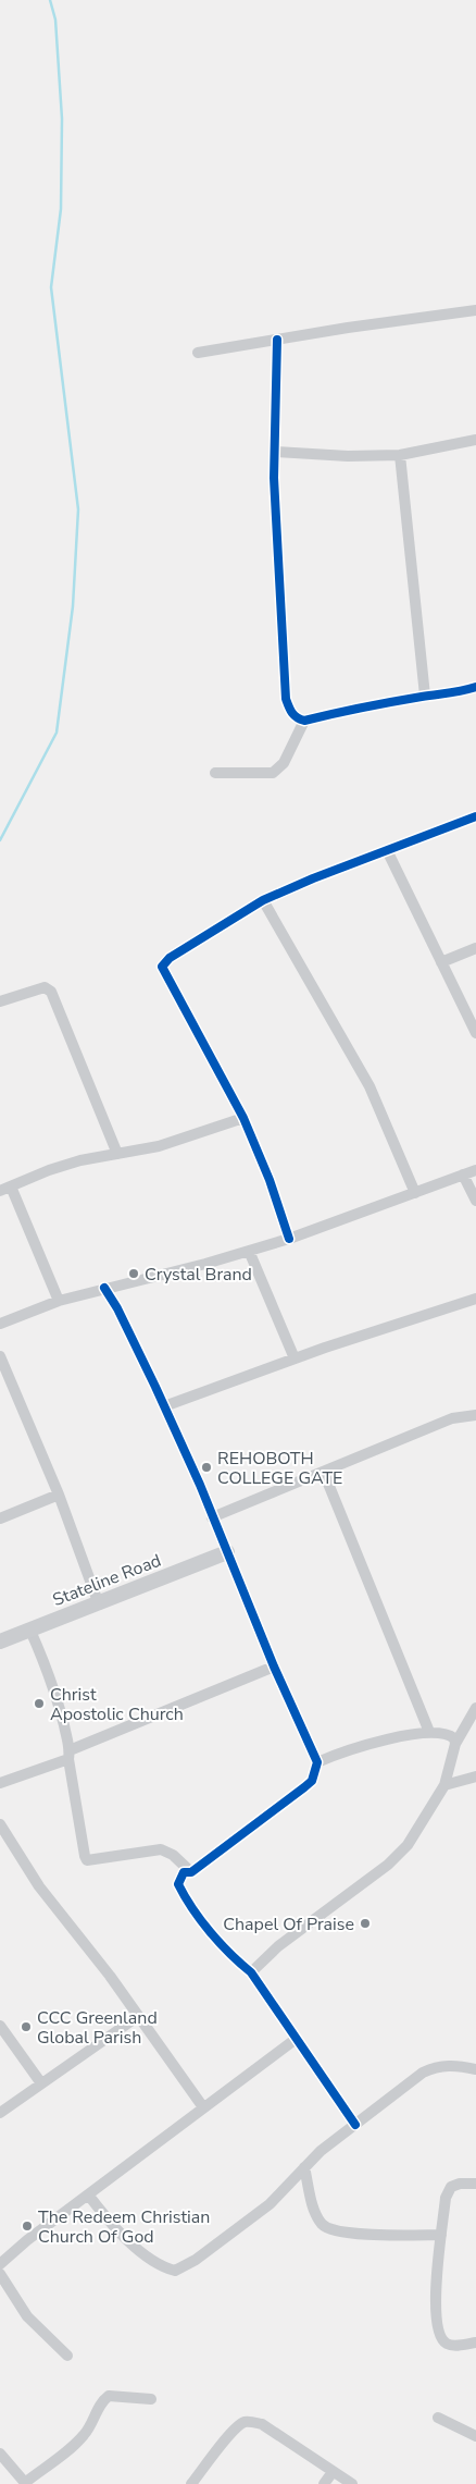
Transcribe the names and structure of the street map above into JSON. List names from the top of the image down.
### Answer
{
  "streets": {
    "street": ["Stateline Road"]
  },
  "places": [
    "Crystal Brand",
    "REHOBOTH COLLEGE GATE",
    "Christ Apostolic Church",
    "Chapel Of Praise",
    "CCC Greenland Global Parish",
    "The Redeem Christian Church Of God"
  ]
}
